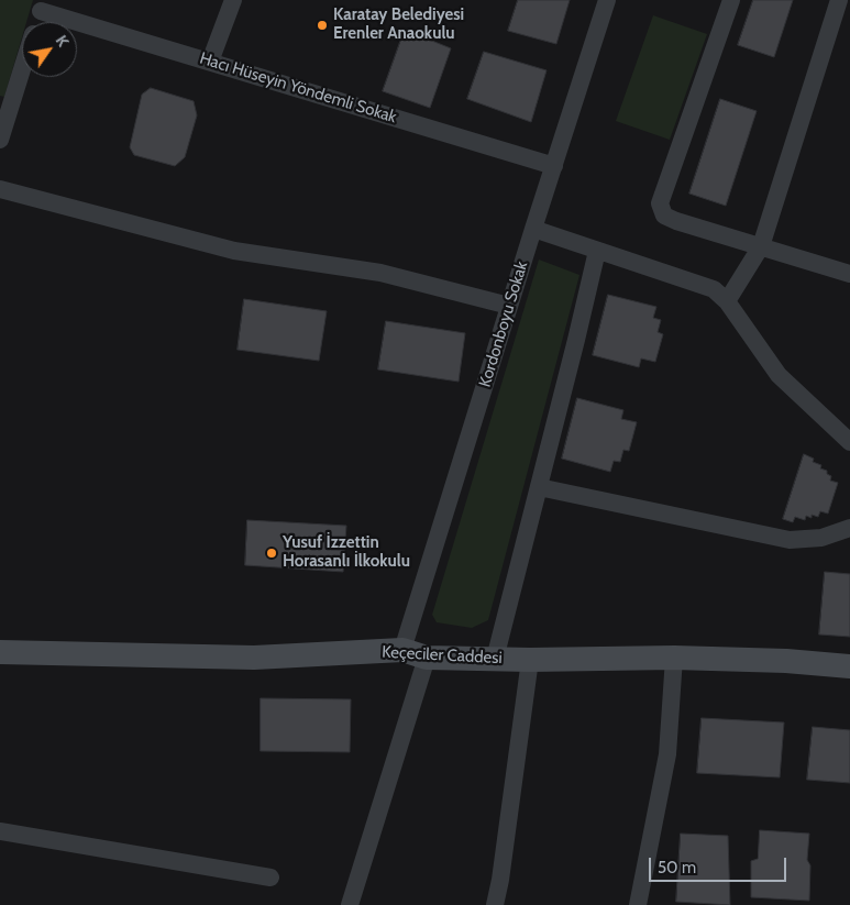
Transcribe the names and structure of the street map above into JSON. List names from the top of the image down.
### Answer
{
  "streets": {
    "street": ["Hacı Hüseyin Yöndemli Sokak", "Kordonboyu Sokak", "Keçeciler Caddesi"]
  },
  "crossings": [
    ["Hacı Hüseyin Yöndemli Sokak", "Kordonboyu Sokak"],
    ["Kordonboyu Sokak", "Keçeciler Caddesi"]
  ],
  "places": ["Karatay Belediyesi Erenler Anaokulu", "Yusuf İzzettin Horasanlı İlkokulu"],
  "scale_bar": "50 m",
  "north": "top right"
}
